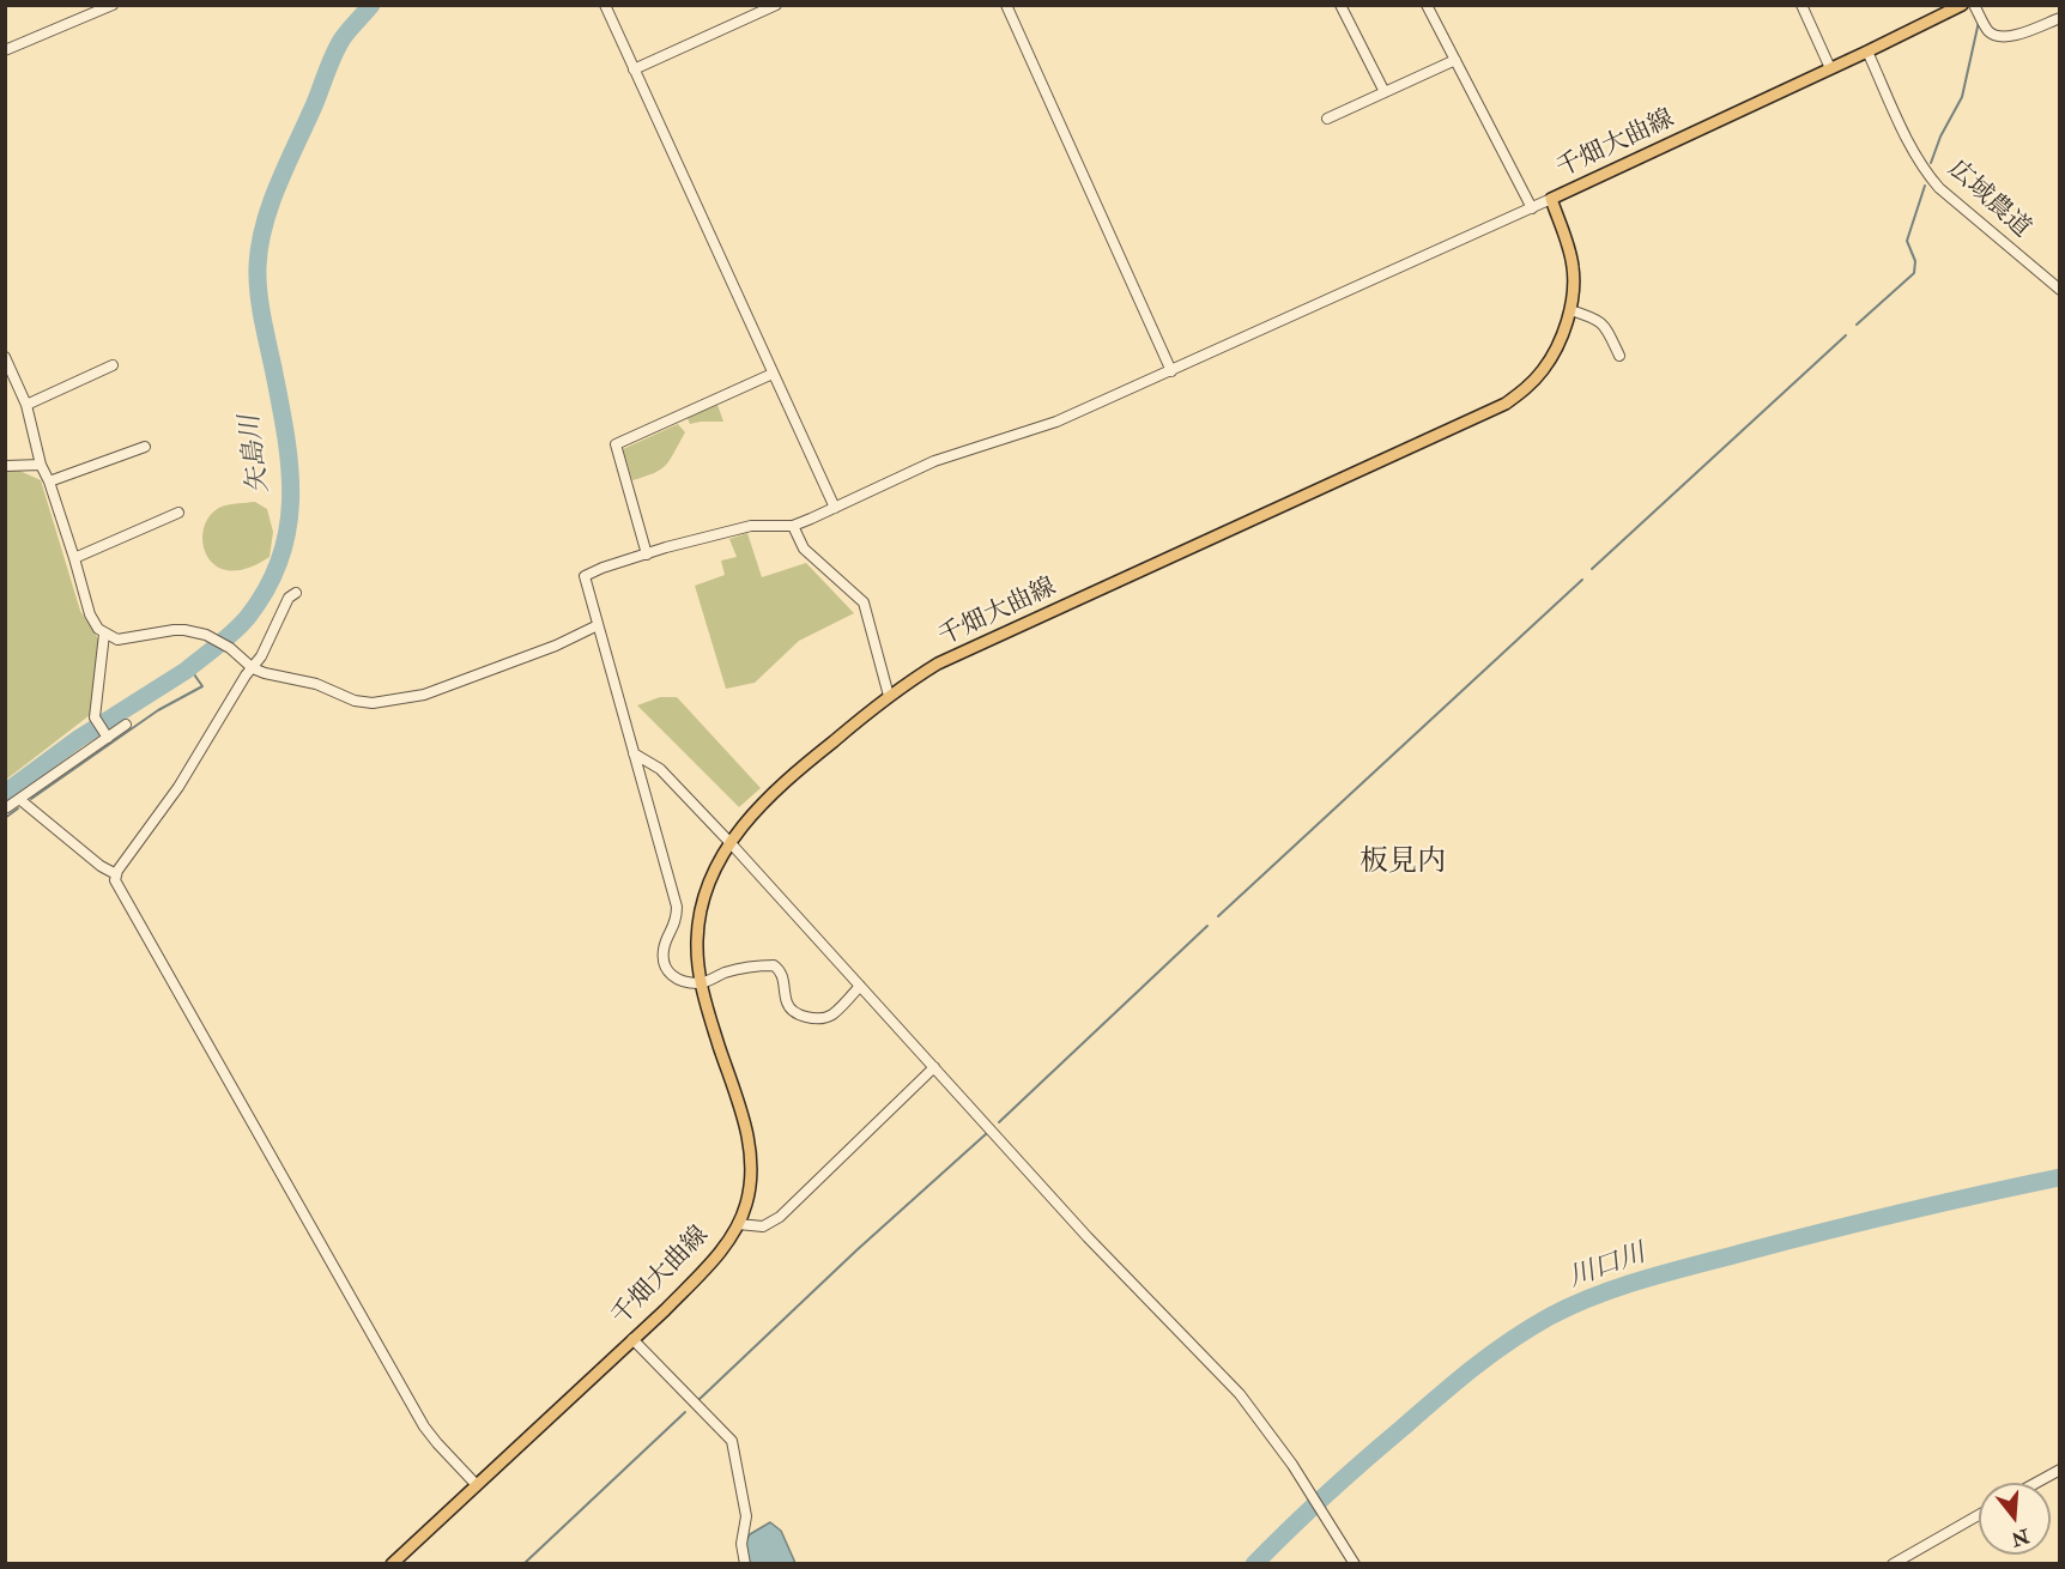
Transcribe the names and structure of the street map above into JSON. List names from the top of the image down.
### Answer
{
  "streets": {
    "main road": ["千畑大曲線"],
    "street": ["広域農道"]
  },
  "crossings": [
    ["千畑大曲線", "広域農道"]
  ],
  "districts": ["板見内"],
  "water": ["矢島川", "川口川"],
  "north": "bottom"
}
